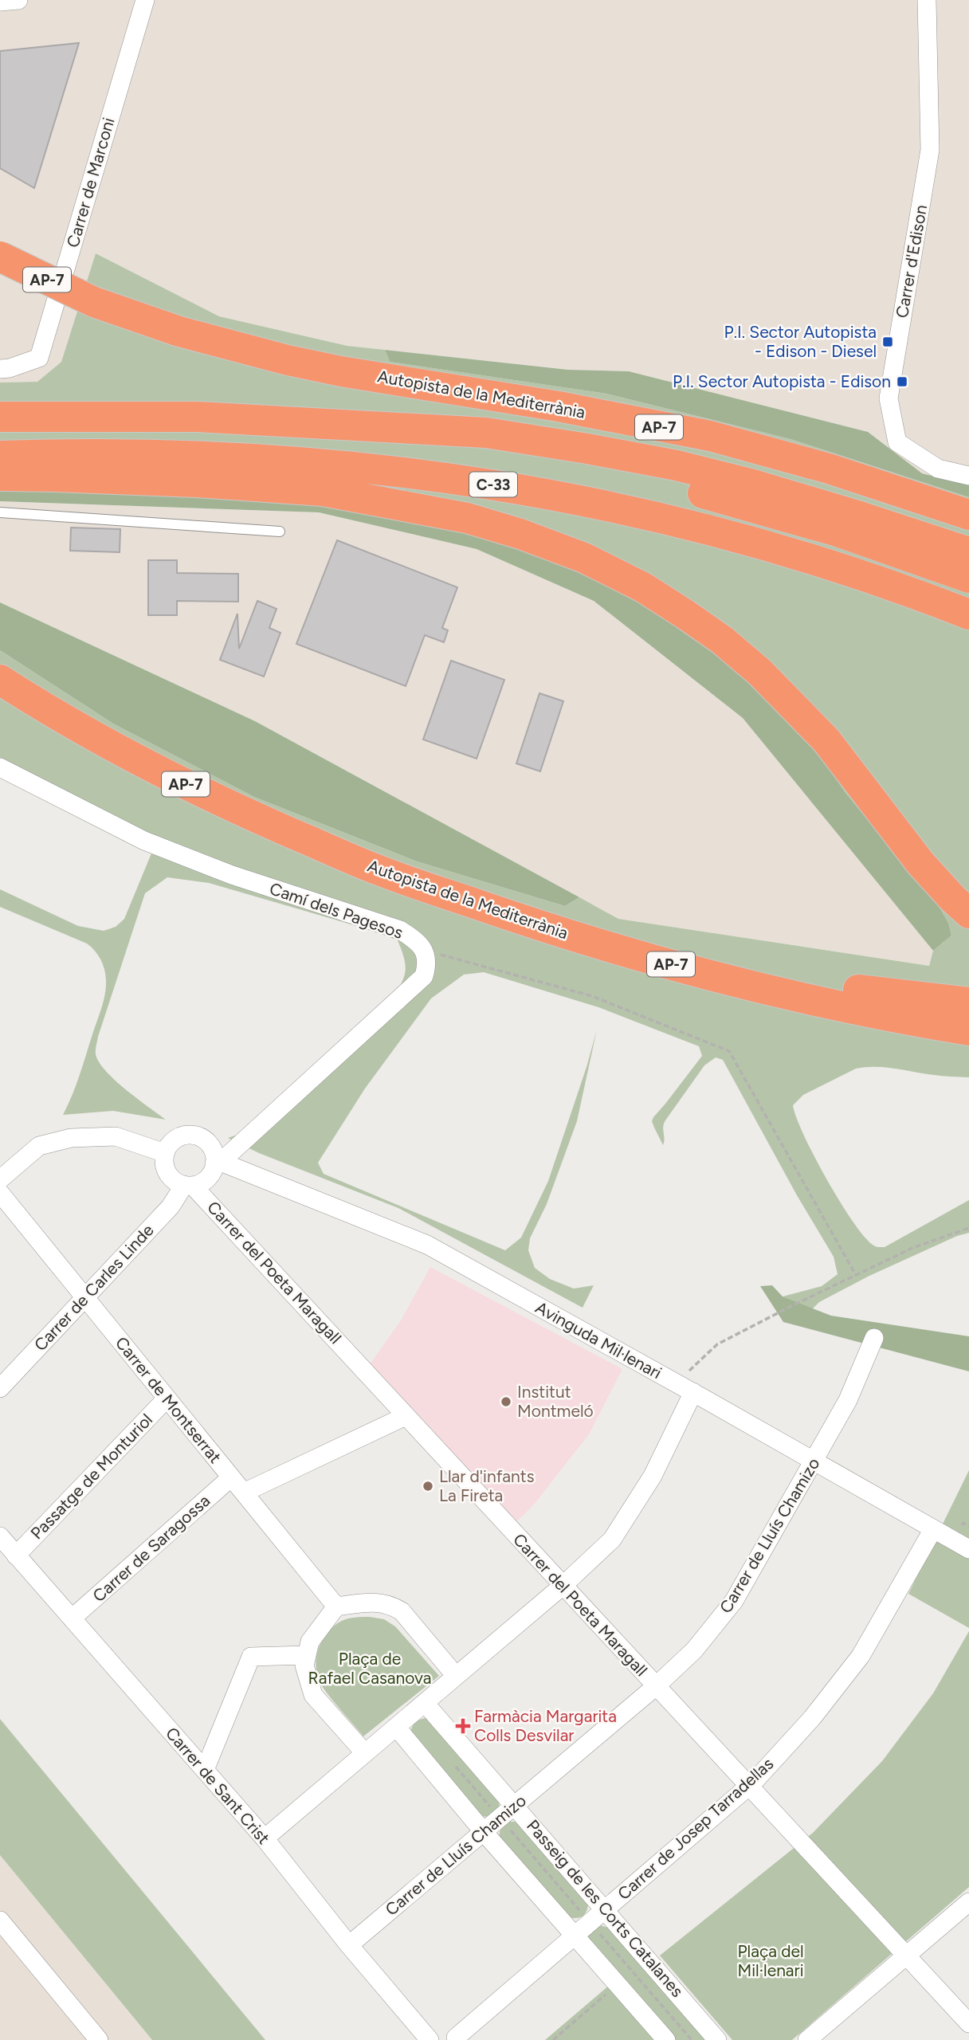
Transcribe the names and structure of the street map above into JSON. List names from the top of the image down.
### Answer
{
  "streets": {
    "highway": ["AP-7", "Autopista de la Mediterrània", "C-33"],
    "street": [
      "Carrer de Marconi",
      "Carrer d'Edison",
      "Camí dels Pagesos",
      "Carrer del Poeta Maragall",
      "Carrer de Carles Linde",
      "Avinguda Mil·lenari",
      "Carrer de Montserrat",
      "Passatge de Monturiol",
      "Carrer de Lluís Chamizo",
      "Carrer de Saragossa",
      "Carrer de Sant Crist",
      "Carrer de Josep Tarradellas",
      "Passeig de les Corts Catalanes"
    ]
  },
  "crossings": [
    ["Carrer del Poeta Maragall", "Carrer de Carles Linde"],
    ["Carrer del Poeta Maragall", "Avinguda Mil·lenari"],
    ["Carrer del Poeta Maragall", "Carrer de Lluís Chamizo"],
    ["Carrer del Poeta Maragall", "Carrer de Josep Tarradellas"],
    ["Carrer de Carles Linde", "Avinguda Mil·lenari"],
    ["Carrer de Carles Linde", "Carrer de Montserrat"],
    ["Avinguda Mil·lenari", "Carrer de Lluís Chamizo"],
    ["Avinguda Mil·lenari", "Carrer de Josep Tarradellas"],
    ["Carrer de Montserrat", "Passatge de Monturiol"],
    ["Carrer de Montserrat", "Carrer de Saragossa"],
    ["Carrer de Montserrat", "Passeig de les Corts Catalanes"],
    ["Passatge de Monturiol", "Carrer de Sant Crist"],
    ["Carrer de Lluís Chamizo", "Carrer de Sant Crist"],
    ["Carrer de Lluís Chamizo", "Passeig de les Corts Catalanes"],
    ["Carrer de Saragossa", "Carrer de Sant Crist"],
    ["Carrer de Josep Tarradellas", "Passeig de les Corts Catalanes"]
  ],
  "parks": ["Plaça de Rafael Casanova", "Plaça del Mil·lenari"],
  "places": {
    "transit": ["P.I. Sector Autopista - Edison - Diesel", "P.I. Sector Autopista - Edison"],
    "other": ["Institut Montmeló", "Llar d'infants La Fireta"],
    "health": ["Farmàcia Margarita Colls Desvilar"]
  }
}
